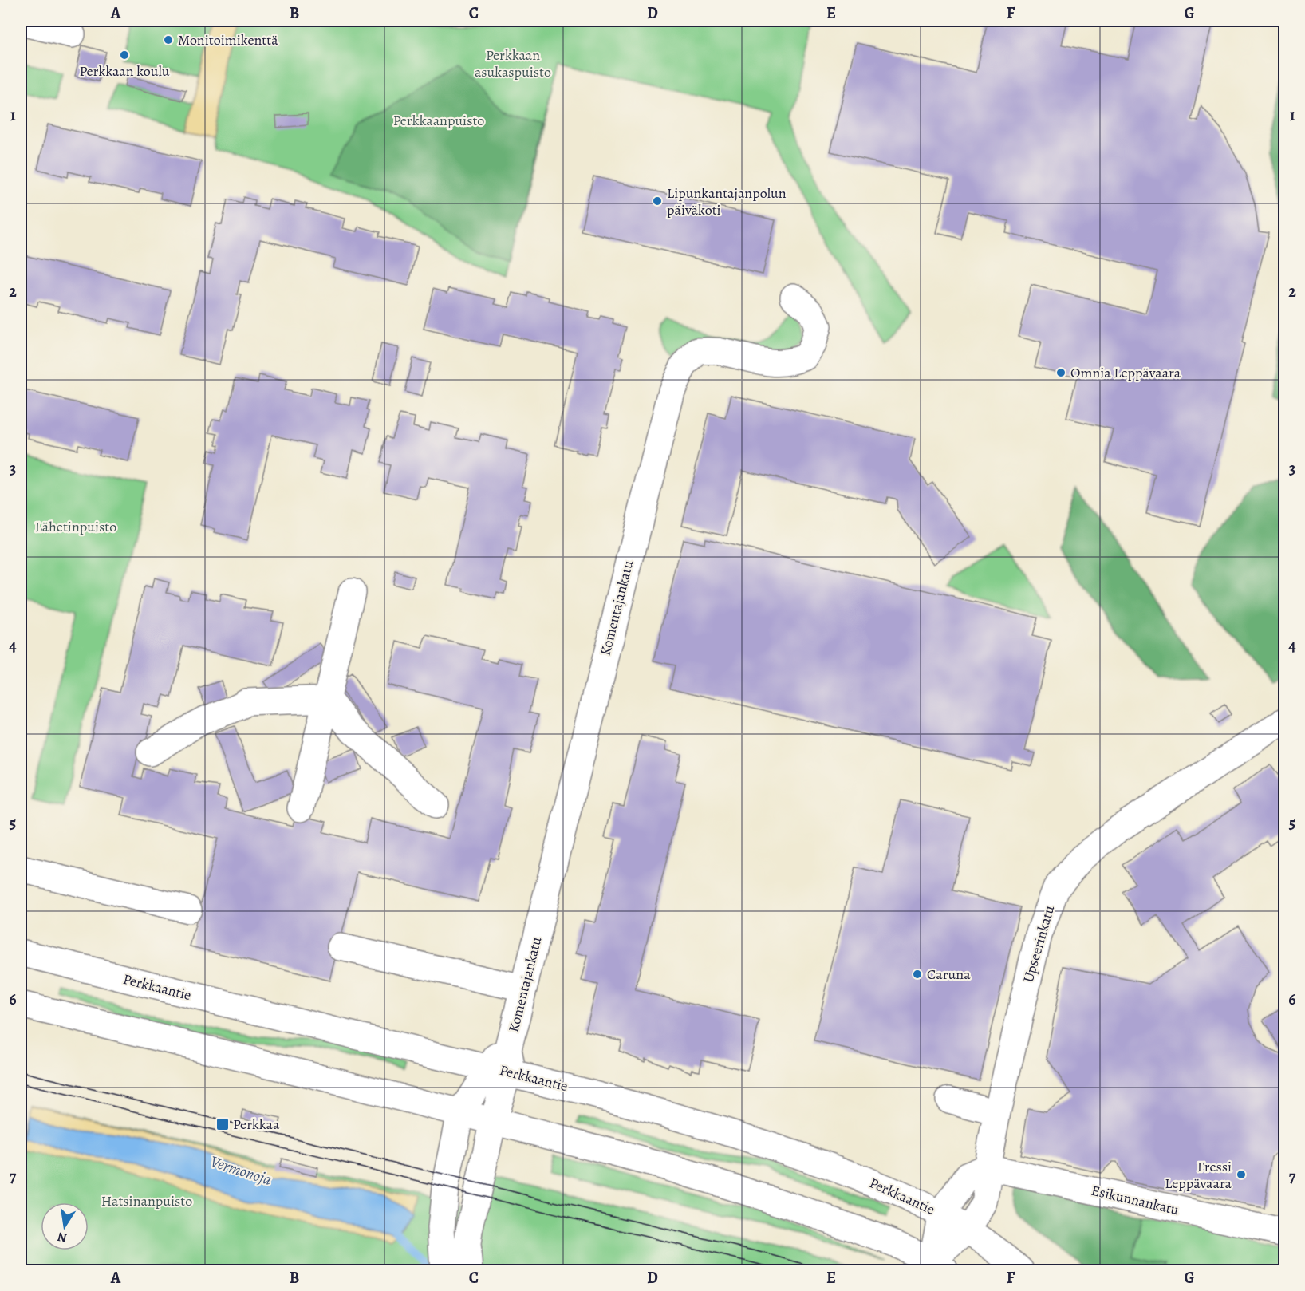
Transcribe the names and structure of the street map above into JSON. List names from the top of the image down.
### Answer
{
  "streets": {
    "street": [
      "Komentajankatu",
      "Upseerinkatu",
      "Perkkaantie",
      "Esikunnankatu"
    ]
  },
  "crossings": [
    ["Komentajankatu", "Perkkaantie"],
    ["Upseerinkatu", "Perkkaantie"],
    ["Upseerinkatu", "Esikunnankatu"]
  ],
  "water": ["Vermonoja"],
  "parks": [
    "Perkkaan asukaspuisto",
    "Perkkaanpuisto",
    "Lähetinpuisto",
    "Hatsinanpuisto"
  ],
  "places": {
    "other": [
      "Monitoimikenttä",
      "Perkkaan koulu",
      "Lipunkantajanpolun päiväkoti",
      "Omnia Leppävaara",
      "Caruna",
      "Fressi Leppävaara"
    ],
    "transit": ["Perkkaa"]
  },
  "north": "bottom",
  "grid": {
    "columns": [
      "A",
      "B",
      "C",
      "D",
      "E",
      "F",
      "G"
    ],
    "rows": [
      "1",
      "2",
      "3",
      "4",
      "5",
      "6",
      "7"
    ]
  }
}
